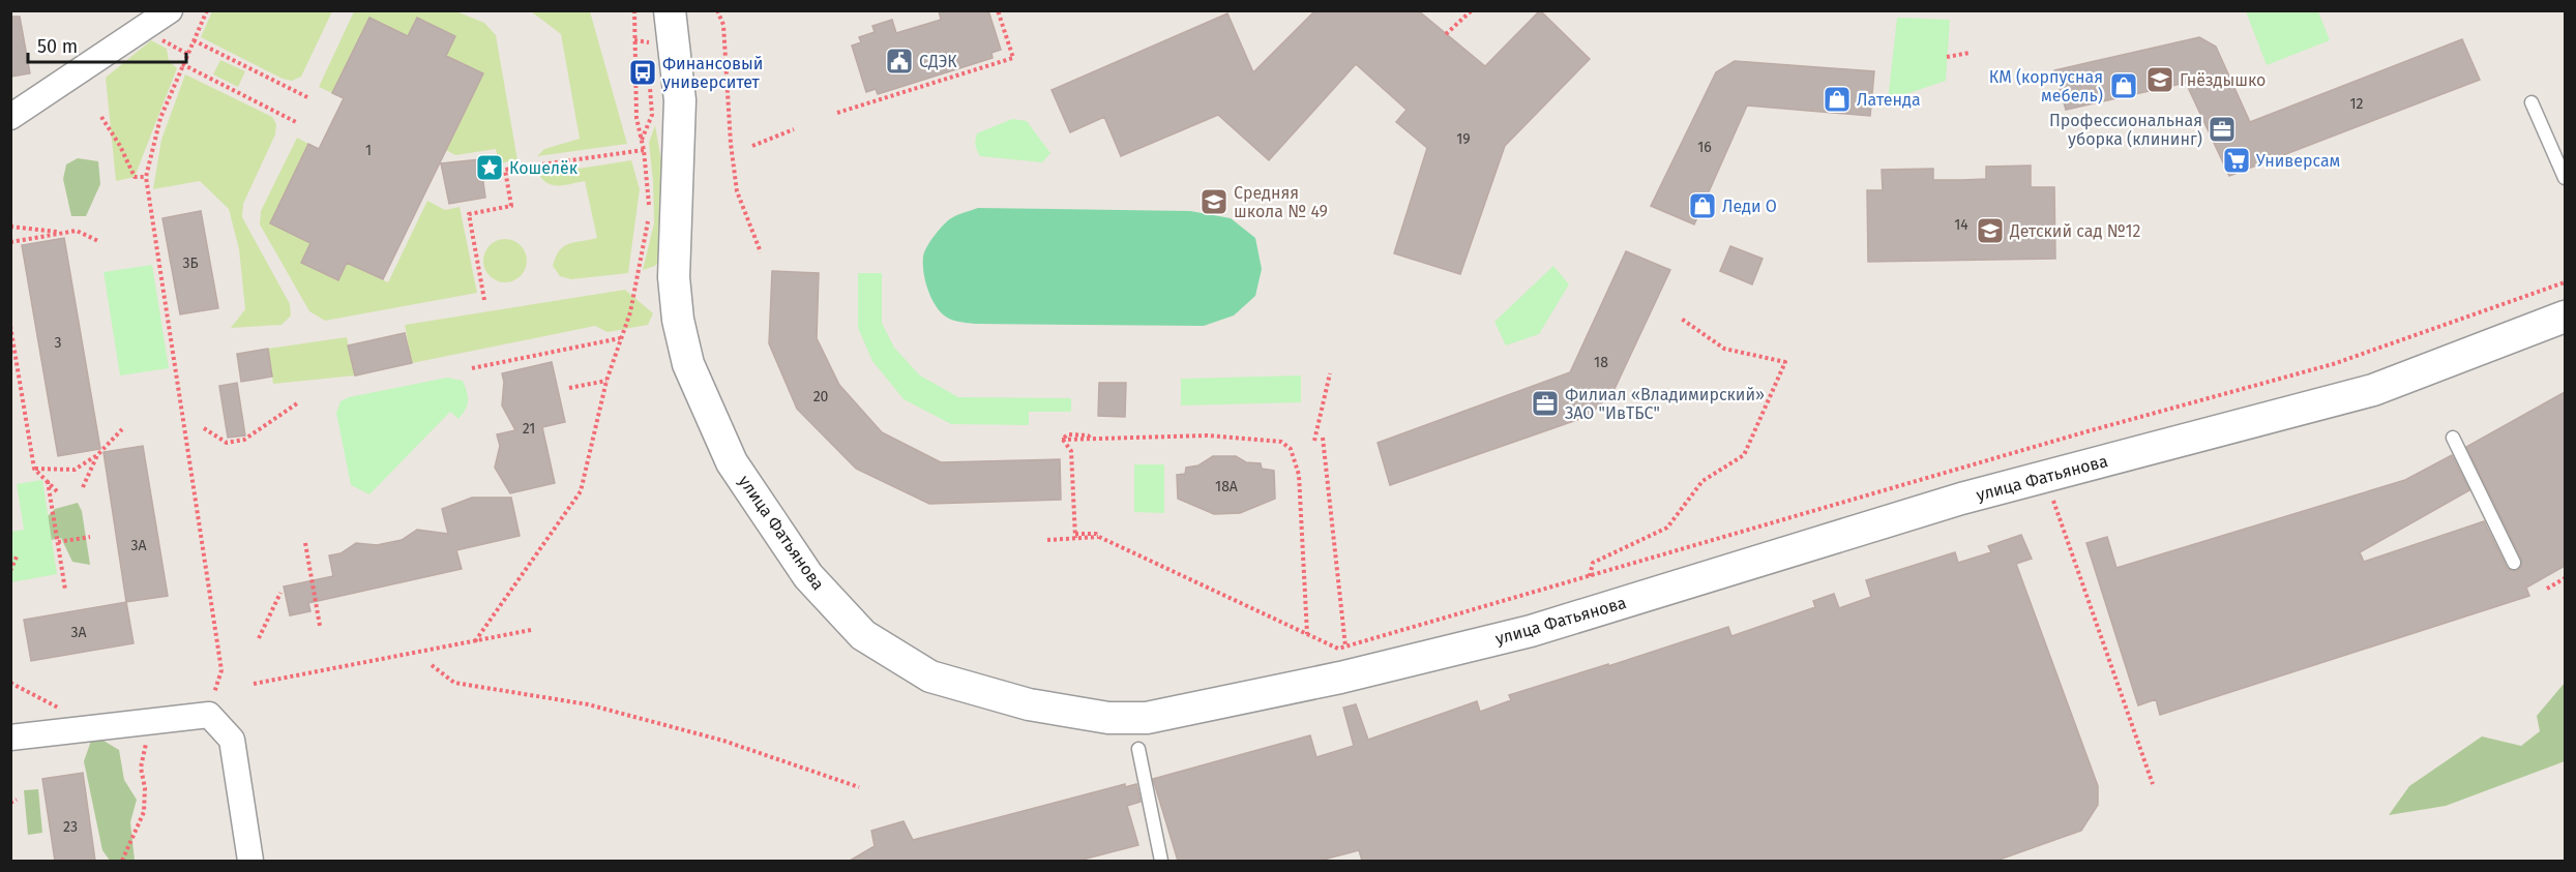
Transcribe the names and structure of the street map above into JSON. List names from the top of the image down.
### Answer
{
  "streets": {
    "street": ["улица Фатьянова"]
  },
  "places": {
    "public building": ["СДЭК"],
    "bus stop": ["Финансовый университет"],
    "school or university": ["Гнёздышко", "Средняя школа № 49", "Детский сад №12"],
    "shop": ["КМ (корпусная мебель)", "Латенда", "Леди О"],
    "office": ["Профессиональная уборка (клининг)", "Филиал «Владимирский» ЗАО \"ИвТБС\""],
    "supermarket": ["Универсам"],
    "place": ["Кошелёк"]
  },
  "house_numbers": [
    "12",
    "19",
    "16",
    "1",
    "14",
    "3Б",
    "3",
    "18",
    "20",
    "21",
    "18А",
    "3А",
    "3А",
    "23"
  ],
  "scale_bar": "50 m"
}
